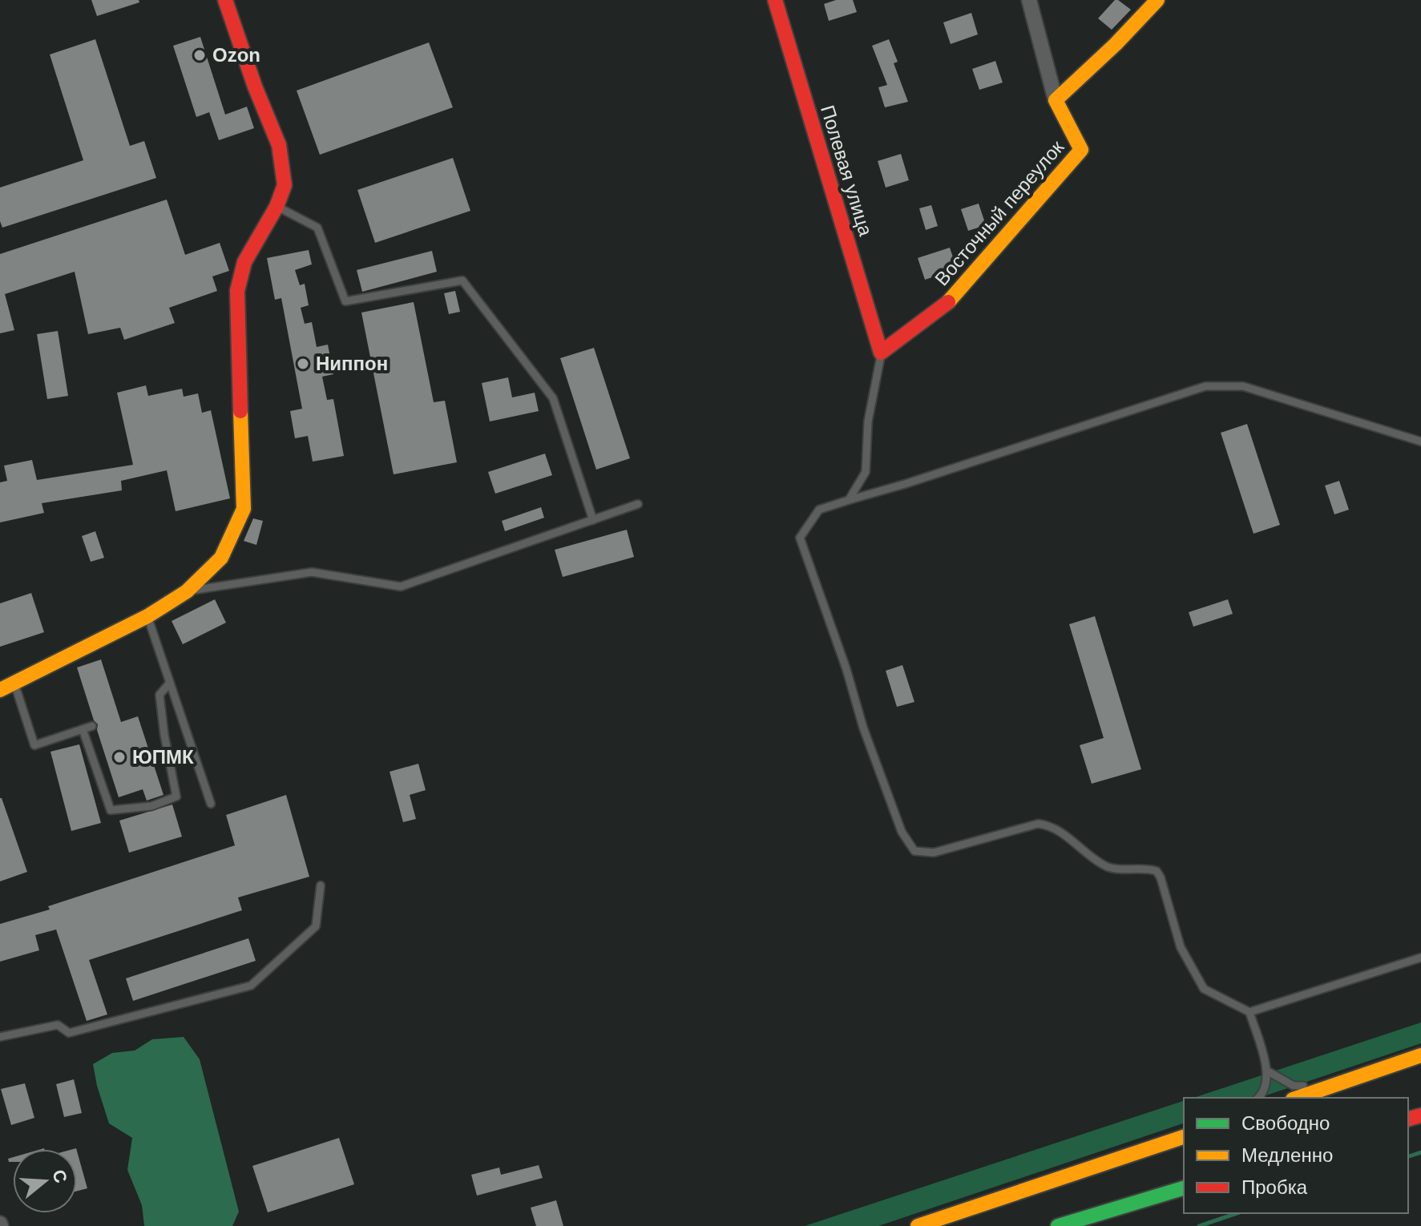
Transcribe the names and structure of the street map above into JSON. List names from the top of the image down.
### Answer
{
  "streets": {
    "street": ["Полевая улица", "Восточный переулок"]
  },
  "crossings": [
    ["Полевая улица", "Восточный переулок"]
  ],
  "places": ["Ozon", "Ниппон", "ЮПМК"],
  "legend": ["Свободно", "Медленно", "Пробка"],
  "north": "right"
}
